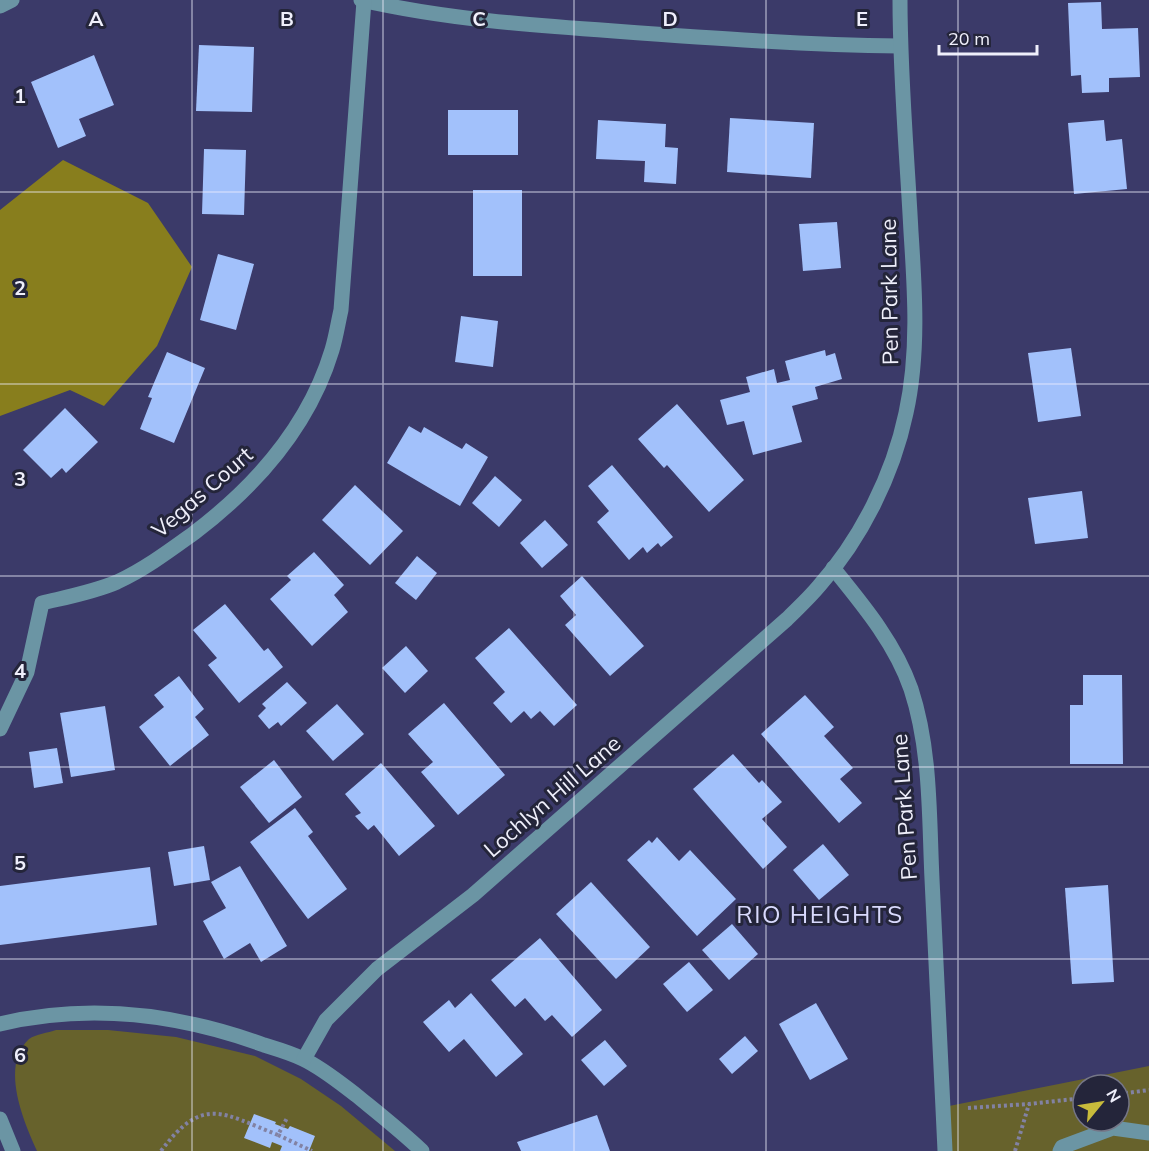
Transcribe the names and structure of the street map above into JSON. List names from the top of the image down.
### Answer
{
  "streets": {
    "street": ["Pen Park Lane", "Vegas Court", "Lochlyn Hill Lane"]
  },
  "crossings": [
    ["Pen Park Lane", "Lochlyn Hill Lane"]
  ],
  "districts": ["RIO HEIGHTS"],
  "scale_bar": "20 m",
  "north": "top right",
  "grid": {
    "columns": [
      "A",
      "B",
      "C",
      "D",
      "E"
    ],
    "rows": [
      "1",
      "2",
      "3",
      "4",
      "5",
      "6"
    ]
  }
}
